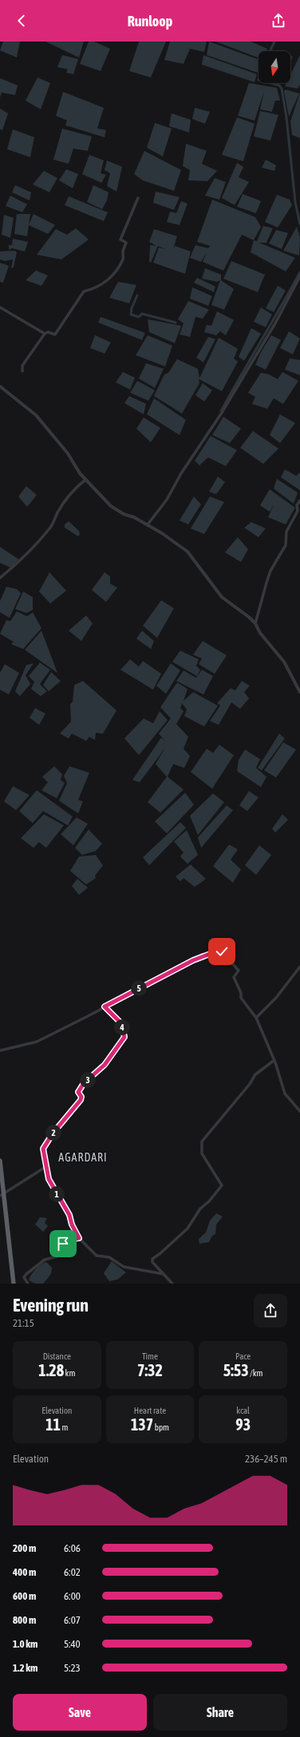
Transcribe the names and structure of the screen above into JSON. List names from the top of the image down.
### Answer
{
  "districts": ["AGARDARI"],
  "north": "bottom",
  "page": {
    "header": "Runloop",
    "pins": [
      "5",
      "4",
      "3",
      "2",
      "1"
    ],
    "heading": ["Evening run", "21:15"],
    "stats": [
      ["Distance", "1.28 km"],
      ["Time", "7:32"],
      ["Pace", "5:53 /km"],
      ["Elevation", "11 m"],
      ["Heart rate", "137 bpm"],
      ["kcal", "93"]
    ],
    "chart": ["Elevation", "236–245 m"],
    "list": [
      {
        "name": "200 m",
        "note": "6:06"
      },
      {
        "name": "400 m",
        "note": "6:02"
      },
      {
        "name": "600 m",
        "note": "6:00"
      },
      {
        "name": "800 m",
        "note": "6:07"
      },
      {
        "name": "1.0 km",
        "note": "5:40"
      },
      {
        "name": "1.2 km",
        "note": "5:23"
      }
    ],
    "buttons": ["Save", "Share"]
  }
}
